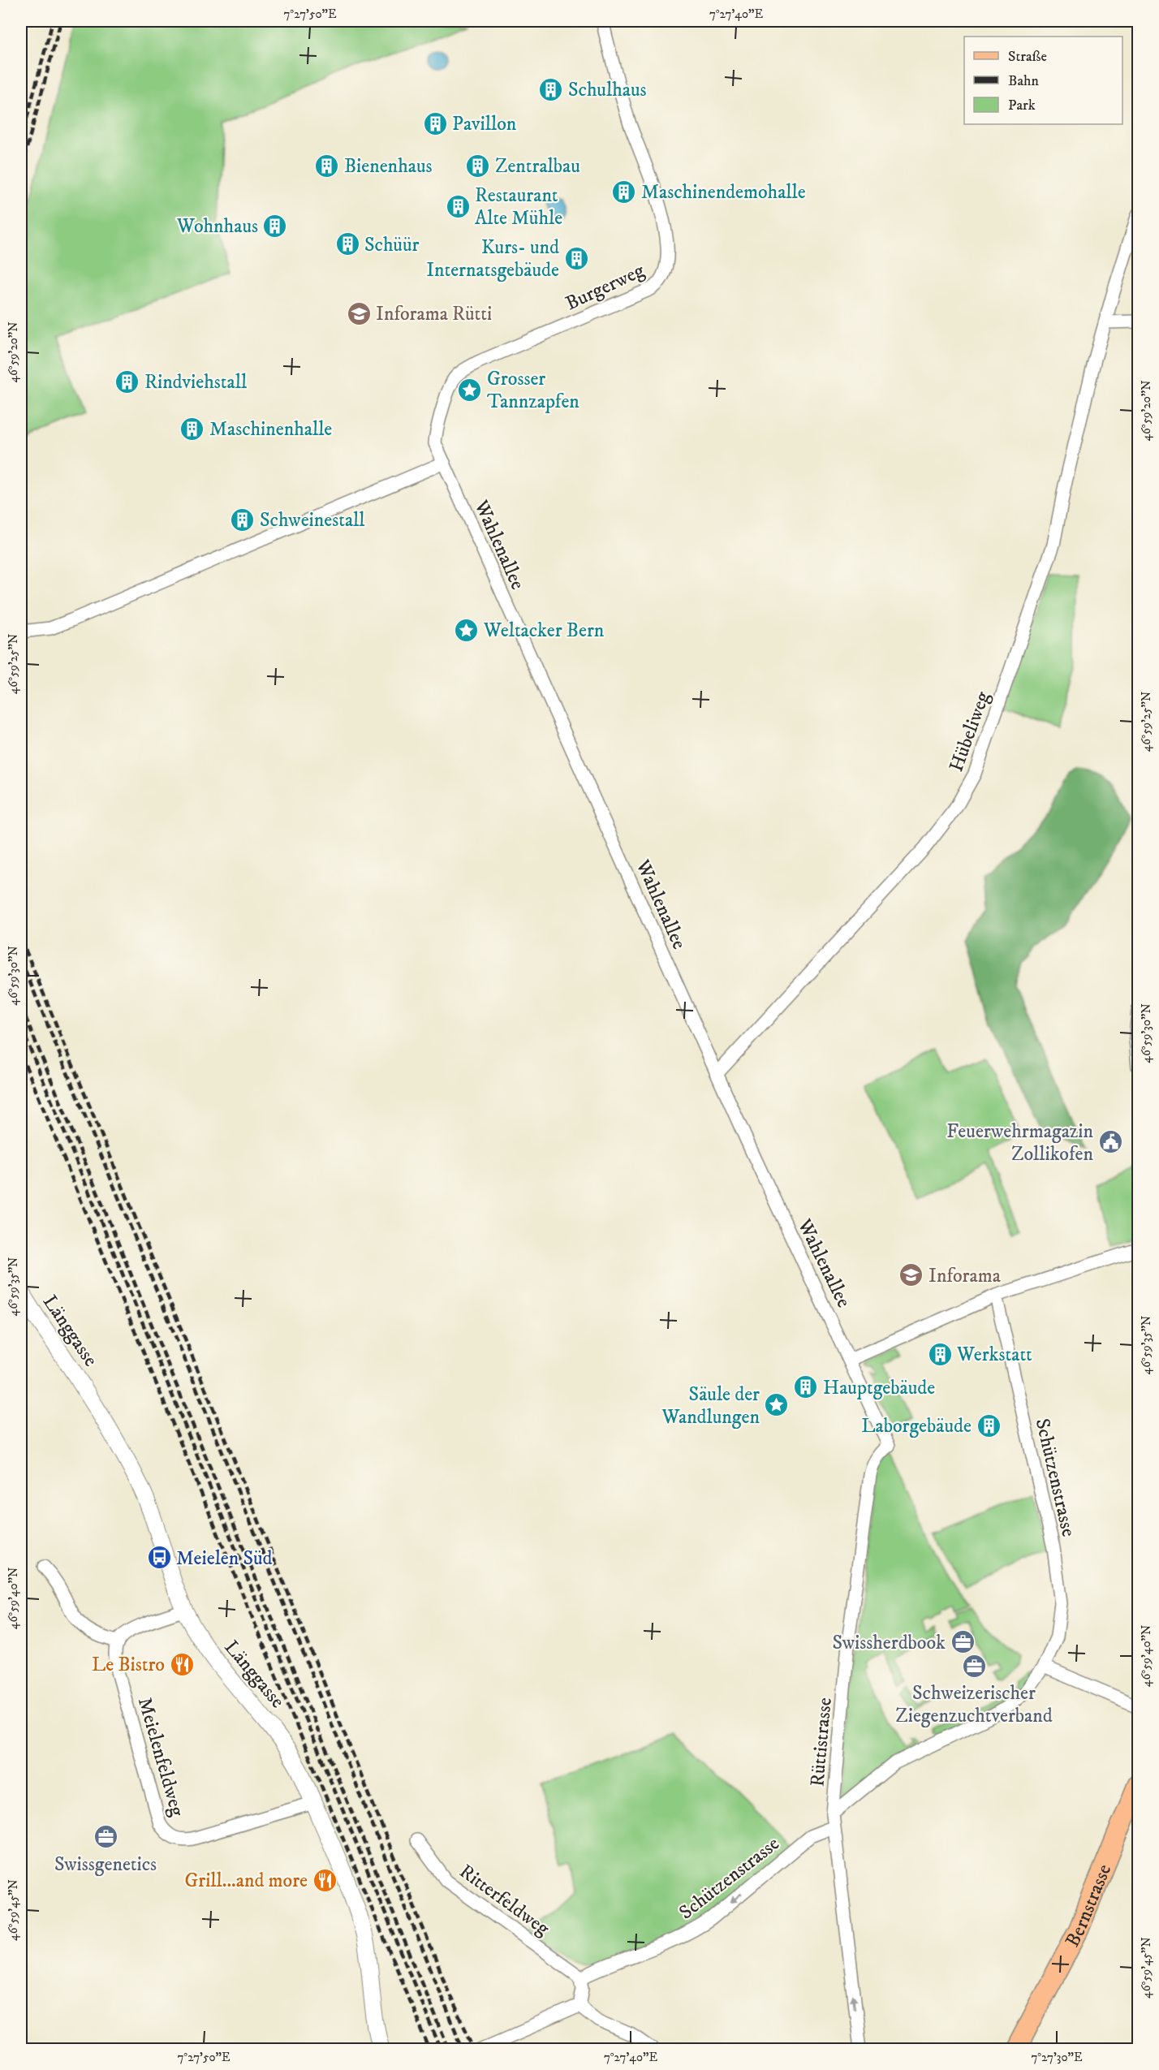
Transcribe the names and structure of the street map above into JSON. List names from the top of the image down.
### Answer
{
  "streets": {
    "main road": ["Bernstrasse"],
    "street": [
      "Burgerweg",
      "Wahlenallee",
      "Hübeliweg",
      "Länggasse",
      "Schützenstrasse",
      "Rüttistrasse",
      "Meielenfeldweg",
      "Ritterfeldweg"
    ]
  },
  "crossings": [
    ["Burgerweg", "Wahlenallee"],
    ["Wahlenallee", "Hübeliweg"],
    ["Wahlenallee", "Rüttistrasse"],
    ["Länggasse", "Meielenfeldweg"],
    ["Schützenstrasse", "Rüttistrasse"],
    ["Schützenstrasse", "Ritterfeldweg"]
  ],
  "one_way": ["Rüttistrasse"],
  "places": {
    "building": [
      "Schulhaus",
      "Pavillon",
      "Bienenhaus",
      "Zentralbau",
      "Maschinendemohalle",
      "Restaurant Alte Mühle",
      "Wohnhaus",
      "Schüür",
      "Kurs- und Internatsgebäude",
      "Rindviehstall",
      "Maschinenhalle",
      "Schweinestall",
      "Werkstatt",
      "Hauptgebäude",
      "Laborgebäude"
    ],
    "school or university": ["Inforama Rütti", "Inforama"],
    "place": ["Grosser Tannzapfen", "Weltacker Bern", "Säule der Wandlungen"],
    "public building": ["Feuerwehrmagazin Zollikofen"],
    "bus stop": ["Meielen Süd"],
    "office": ["Swissherdbook", "Schweizerischer Ziegenzuchtverband", "Swissgenetics"],
    "restaurant": ["Le Bistro", "Grill...and more"]
  },
  "legend": ["Straße", "Bahn", "Park"],
  "coordinates": [
    "7°27'50\"E",
    "7°27'40\"E",
    "46°59'20\"N",
    "46°59'25\"N",
    "46°59'30\"N",
    "46°59'35\"N",
    "46°59'40\"N",
    "46°59'45\"N",
    "7°27'30\"E"
  ]
}
